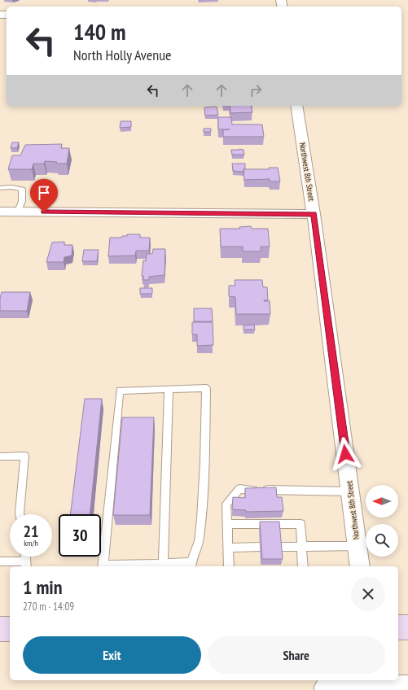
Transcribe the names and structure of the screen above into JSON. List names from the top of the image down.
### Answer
{
  "streets": {
    "street": ["Northwest 8th Street"]
  },
  "north": "left",
  "page": {
    "turn": ["140 m", "North Holly Avenue"],
    "speed": "21 km/h",
    "limit": "30",
    "heading": ["1 min", "270 m · 14:09"],
    "buttons": ["Exit", "Share"]
  }
}
